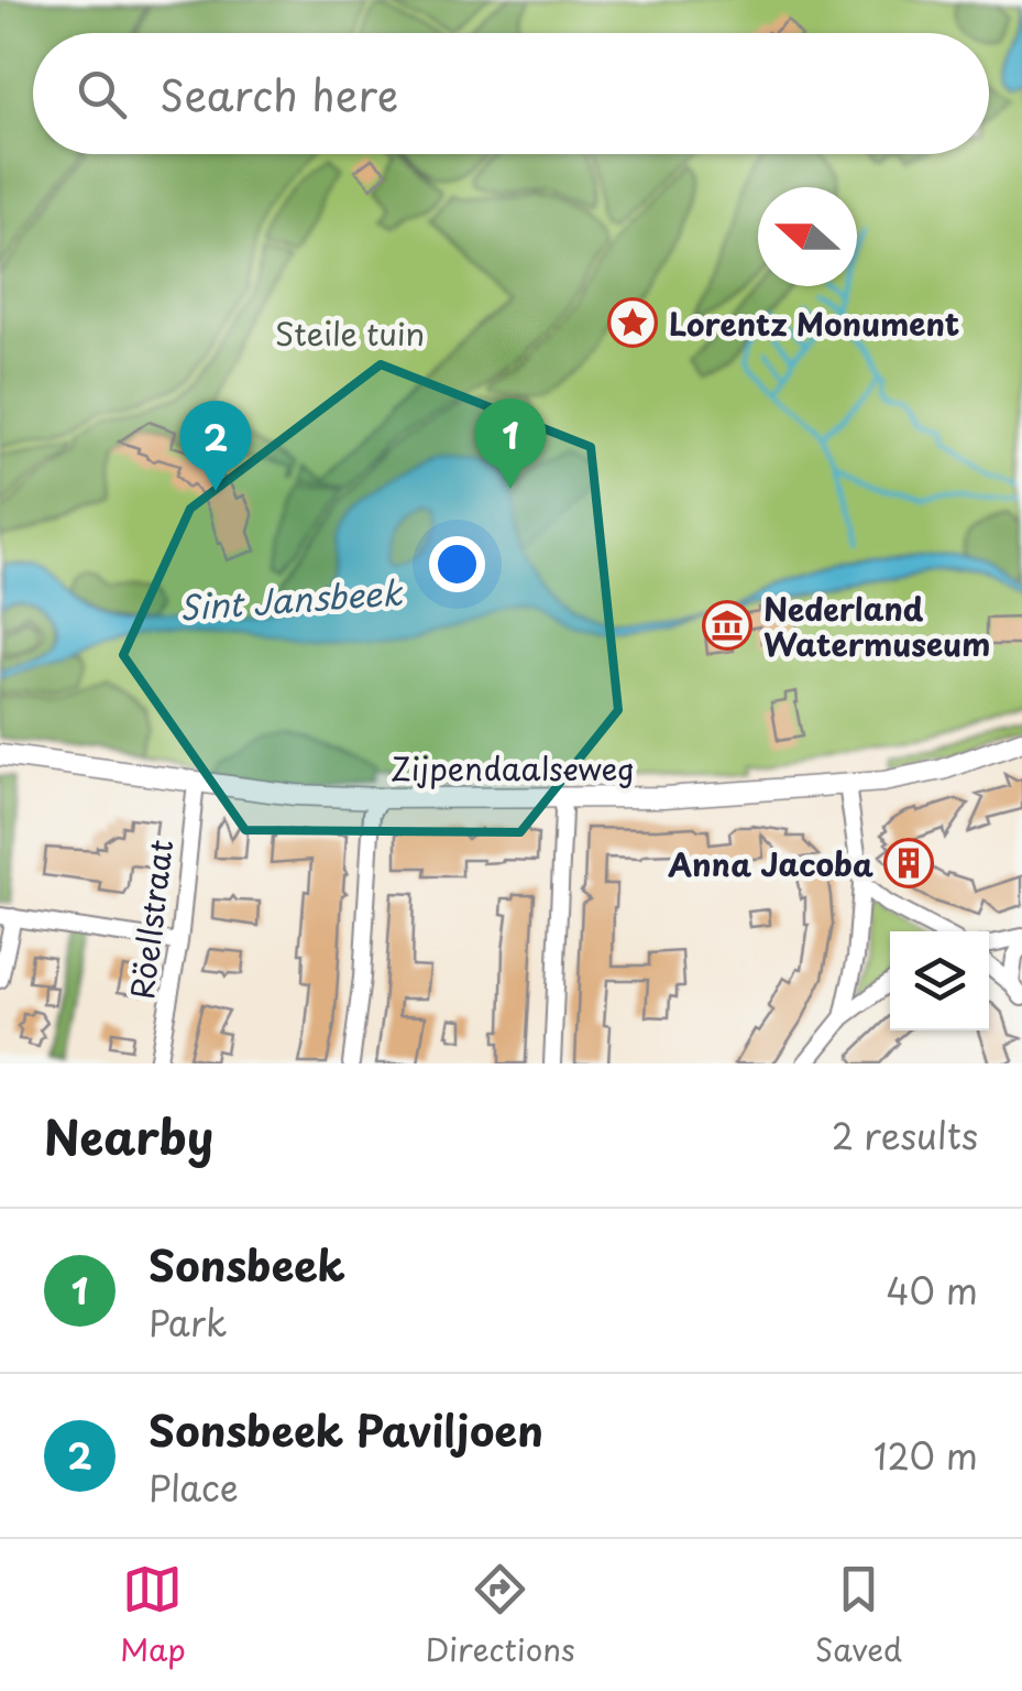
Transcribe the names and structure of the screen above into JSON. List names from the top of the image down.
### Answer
{
  "streets": {
    "main road": ["Zijpendaalseweg"],
    "street": ["Röellstraat"]
  },
  "crossings": [
    ["Zijpendaalseweg", "Röellstraat"]
  ],
  "water": ["Sint Jansbeek"],
  "parks": ["Steile tuin"],
  "places": {
    "place": ["Lorentz Monument"],
    "museum": ["Nederland Watermuseum"],
    "building": ["Anna Jacoba"]
  },
  "north": "left",
  "page": {
    "search": "Search here",
    "pins": ["1", "2"],
    "heading": ["Nearby", "2 results"],
    "list": [
      {
        "mark": "1",
        "name": "Sonsbeek",
        "note": "Park",
        "value": "40 m"
      },
      {
        "mark": "2",
        "name": "Sonsbeek Paviljoen",
        "note": "Place",
        "value": "120 m"
      }
    ],
    "nav": ["Map", "Directions", "Saved"]
  }
}
